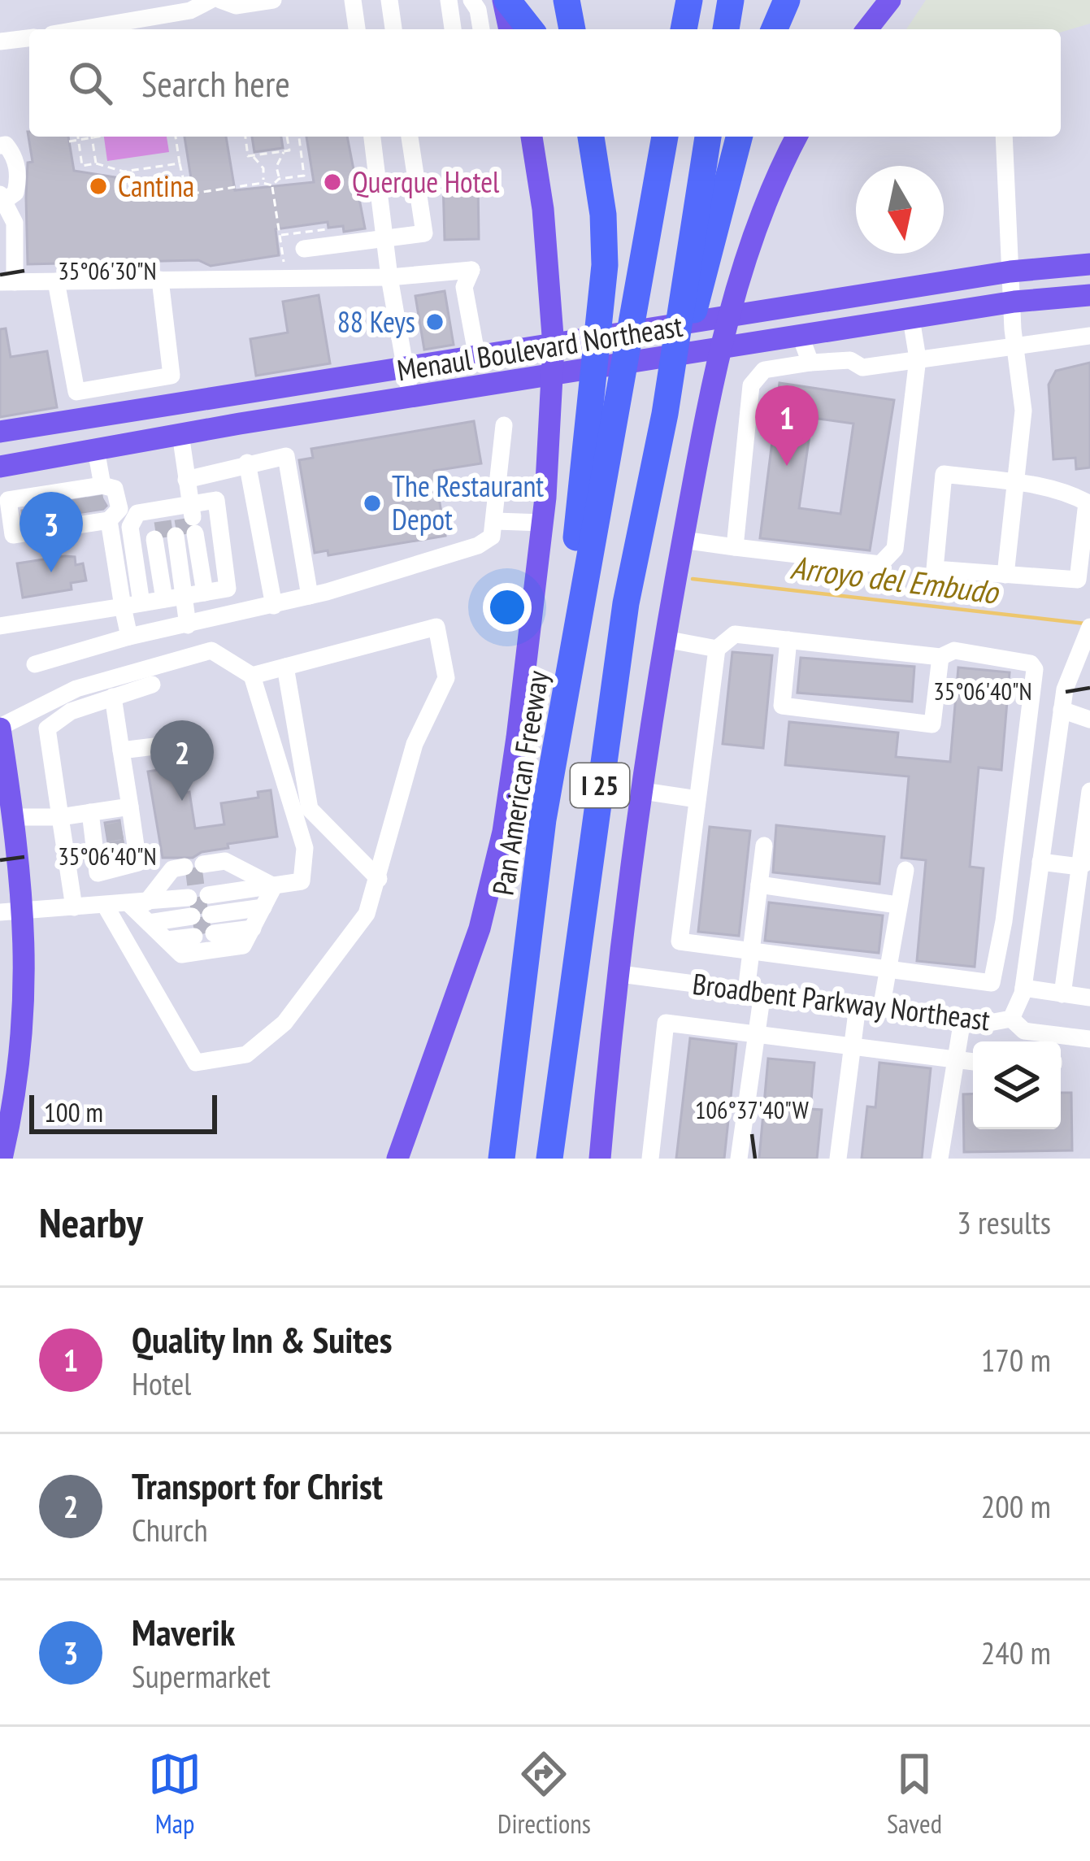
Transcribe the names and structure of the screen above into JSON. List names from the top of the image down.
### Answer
{
  "streets": {
    "highway": ["Pan American Freeway", "I 25"],
    "main road": ["Menaul Boulevard Northeast"],
    "street": ["Broadbent Parkway Northeast"]
  },
  "water": ["Arroyo del Embudo"],
  "places": [
    "Querque Hotel",
    "Cantina",
    "88 Keys",
    "The Restaurant Depot"
  ],
  "scale_bar": "100 m",
  "north": "bottom",
  "page": {
    "search": "Search here",
    "pins": ["1", "3", "2"],
    "scale": "100 m",
    "heading": ["Nearby", "3 results"],
    "list": [
      {
        "mark": "1",
        "name": "Quality Inn & Suites",
        "note": "Hotel",
        "value": "170 m"
      },
      {
        "mark": "2",
        "name": "Transport for Christ",
        "note": "Church",
        "value": "200 m"
      },
      {
        "mark": "3",
        "name": "Maverik",
        "note": "Supermarket",
        "value": "240 m"
      }
    ],
    "nav": ["Map", "Directions", "Saved"]
  },
  "coordinates": ["35°06'30\"N", "35°06'40\"N", "106°37'40\"W"]
}
